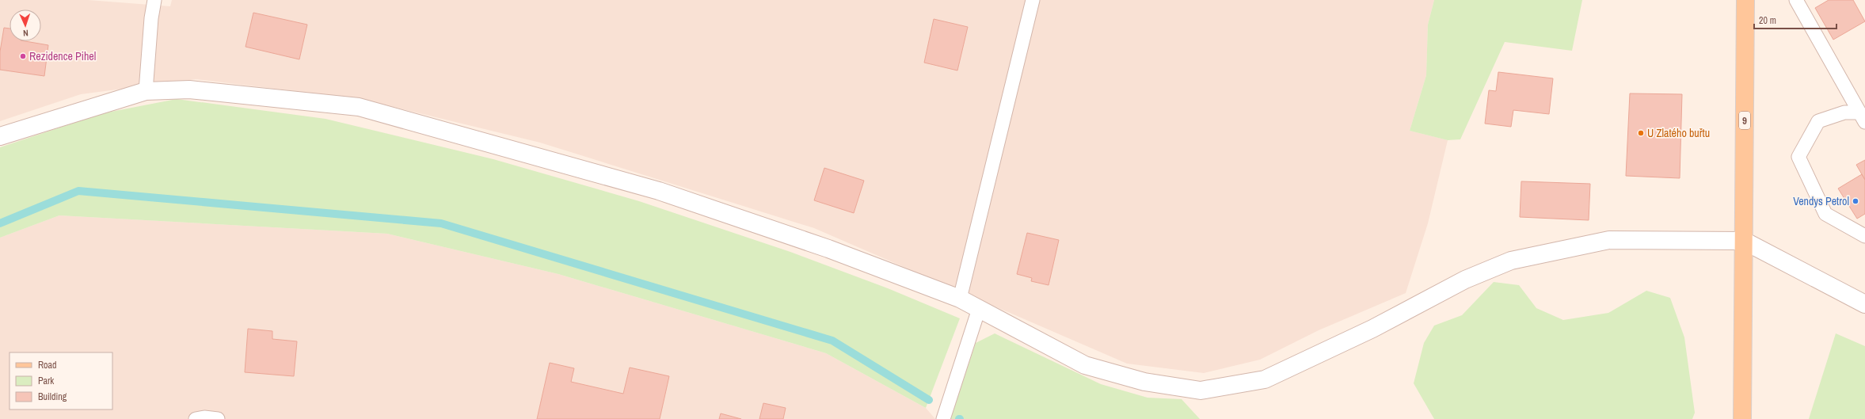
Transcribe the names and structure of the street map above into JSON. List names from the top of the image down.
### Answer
{
  "streets": {
    "main road": ["9"]
  },
  "places": ["Rezidence Pihel", "U Zlatého buřtu", "Vendys Petrol"],
  "legend": ["Road", "Park", "Building"],
  "scale_bar": "20 m",
  "north": "bottom"
}
